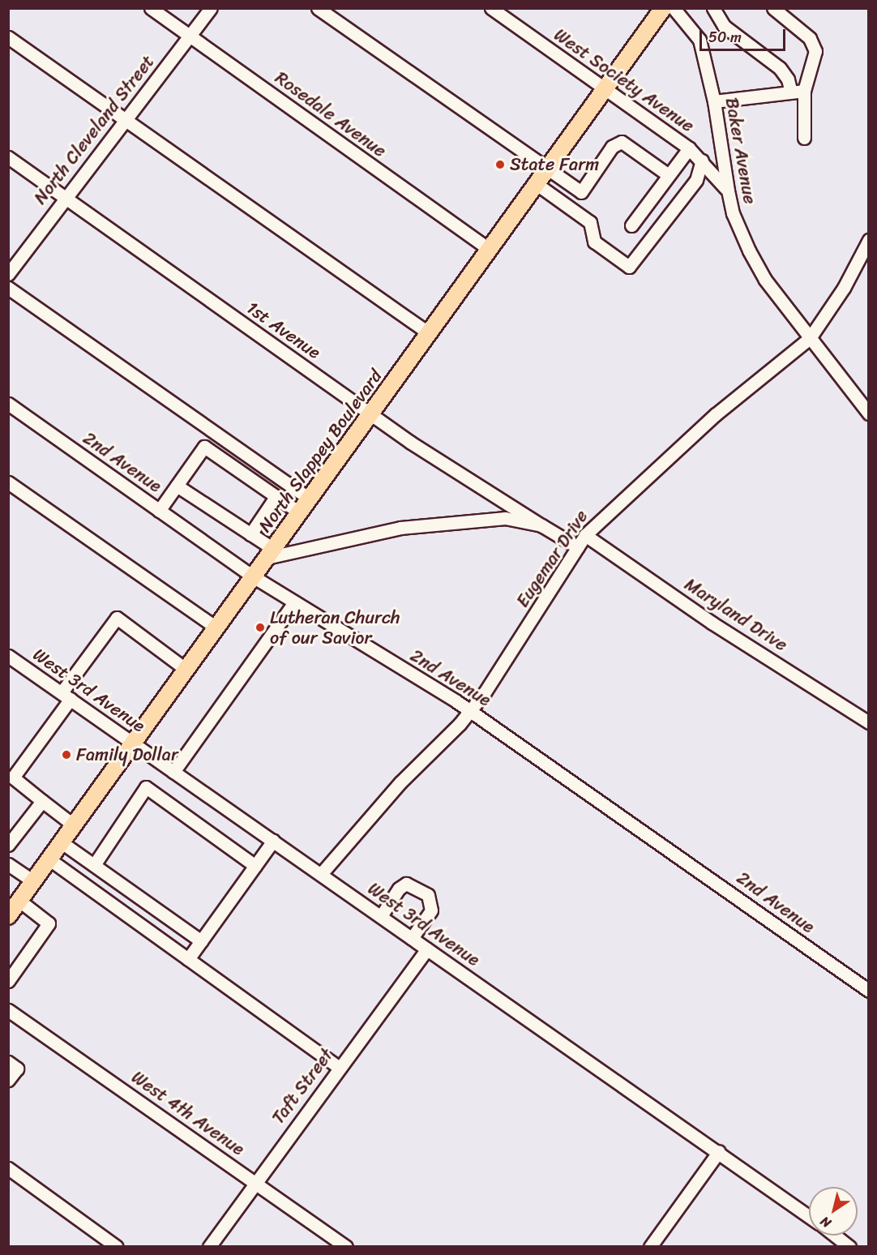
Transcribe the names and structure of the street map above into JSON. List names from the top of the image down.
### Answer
{
  "streets": {
    "main road": ["North Slappey Boulevard"],
    "street": [
      "West Society Avenue",
      "Rosedale Avenue",
      "North Cleveland Street",
      "Baker Avenue",
      "1st Avenue",
      "2nd Avenue",
      "Eugemar Drive",
      "Maryland Drive",
      "West 3rd Avenue",
      "Taft Street",
      "West 4th Avenue"
    ]
  },
  "crossings": [
    ["West Society Avenue", "Baker Avenue"],
    ["West Society Avenue", "North Slappey Boulevard"],
    ["Rosedale Avenue", "North Cleveland Street"],
    ["Rosedale Avenue", "North Slappey Boulevard"],
    ["North Cleveland Street", "1st Avenue"],
    ["Baker Avenue", "Eugemar Drive"],
    ["1st Avenue", "North Slappey Boulevard"],
    ["North Slappey Boulevard", "2nd Avenue"],
    ["North Slappey Boulevard", "West 3rd Avenue"],
    ["2nd Avenue", "Eugemar Drive"],
    ["Eugemar Drive", "Maryland Drive"],
    ["Eugemar Drive", "West 3rd Avenue"],
    ["West 3rd Avenue", "Taft Street"],
    ["Taft Street", "West 4th Avenue"]
  ],
  "places": ["State Farm", "Lutheran Church of our Savior", "Family Dollar"],
  "scale_bar": "50 m",
  "north": "bottom left"
}
